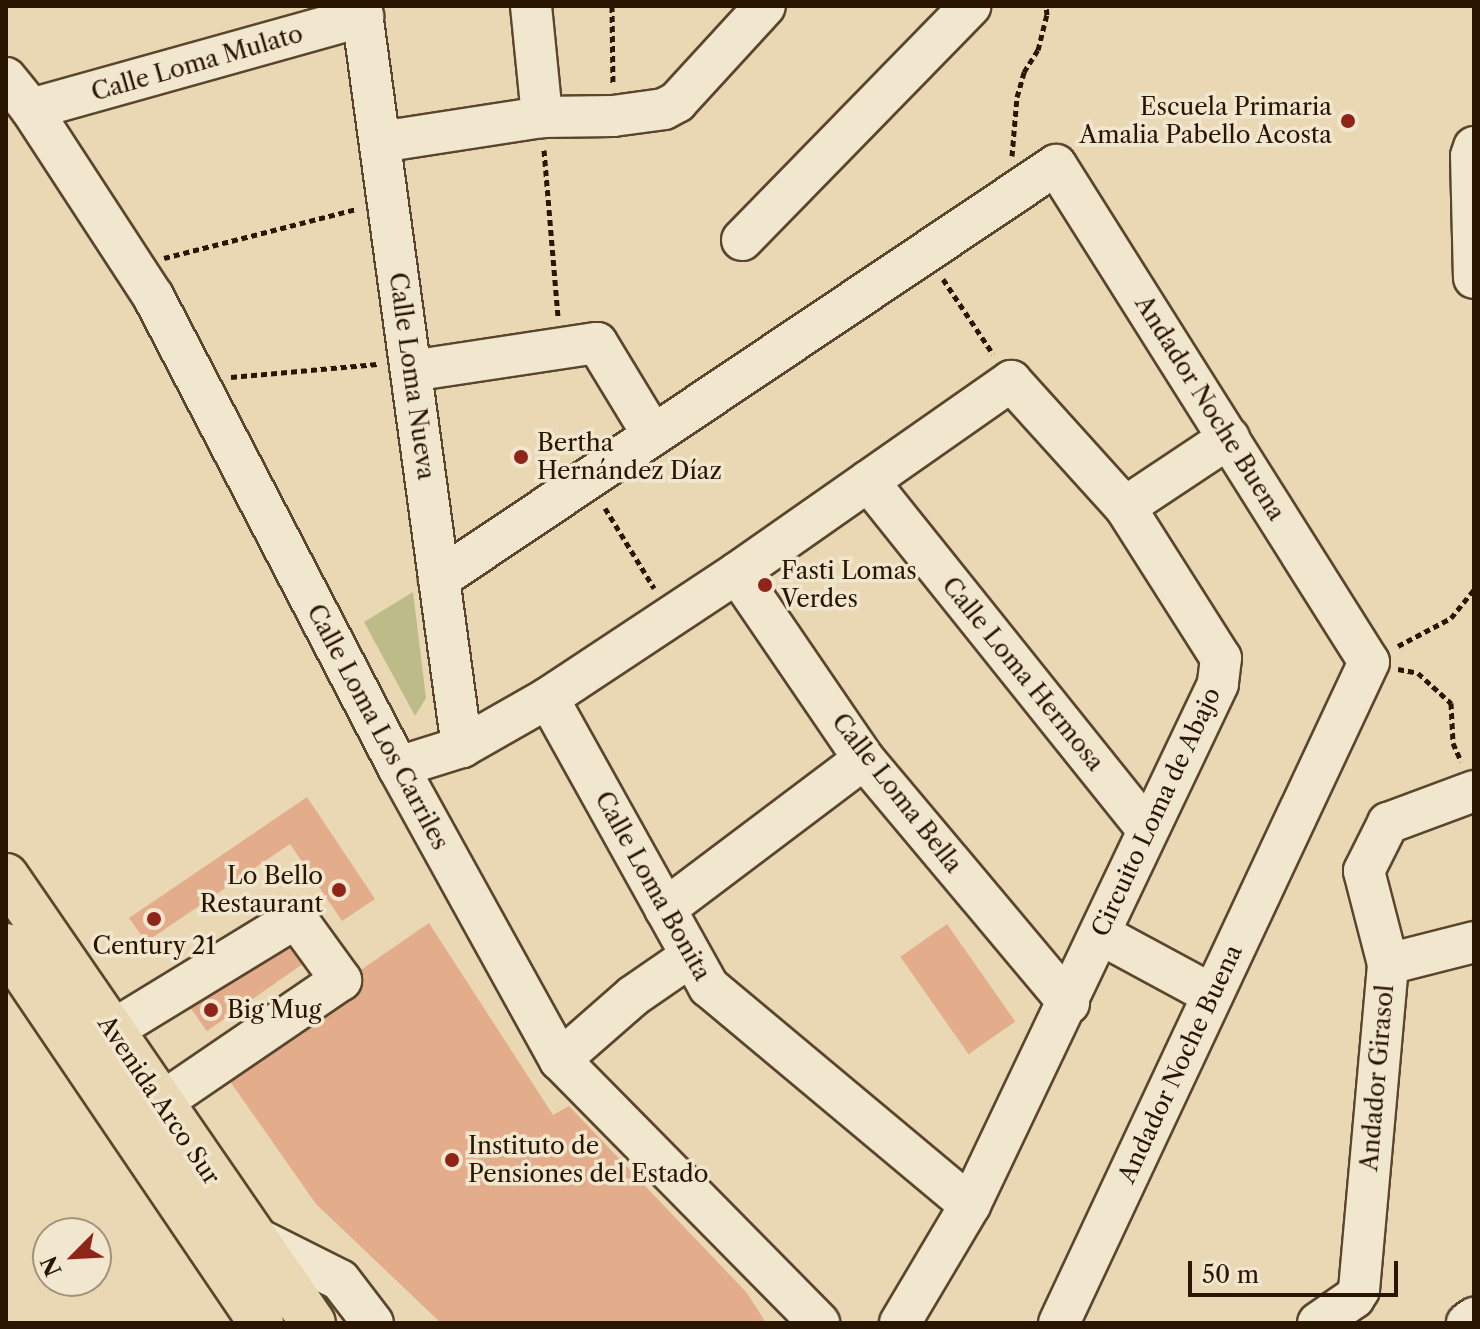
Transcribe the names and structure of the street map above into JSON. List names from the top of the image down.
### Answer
{
  "streets": {
    "main road": ["Avenida Arco Sur"],
    "street": [
      "Calle Loma Mulato",
      "Calle Loma Nueva",
      "Andador Noche Buena",
      "Calle Loma Hermosa",
      "Calle Loma Los Carriles",
      "Calle Loma Bella",
      "Circuito Loma de Abajo",
      "Calle Loma Bonita",
      "Andador Girasol"
    ]
  },
  "crossings": [
    ["Calle Loma Mulato", "Calle Loma Nueva"],
    ["Calle Loma Mulato", "Calle Loma Los Carriles"],
    ["Calle Loma Nueva", "Andador Noche Buena"],
    ["Calle Loma Hermosa", "Circuito Loma de Abajo"],
    ["Calle Loma Bella", "Circuito Loma de Abajo"],
    ["Circuito Loma de Abajo", "Calle Loma Bonita"]
  ],
  "places": [
    "Escuela Primaria Amalia Pabello Acosta",
    "Bertha Hernández Díaz",
    "Fasti Lomas Verdes",
    "Lo Bello Restaurant",
    "Century 21",
    "Big Mug",
    "Instituto de Pensiones del Estado"
  ],
  "scale_bar": "50 m",
  "north": "bottom left"
}
